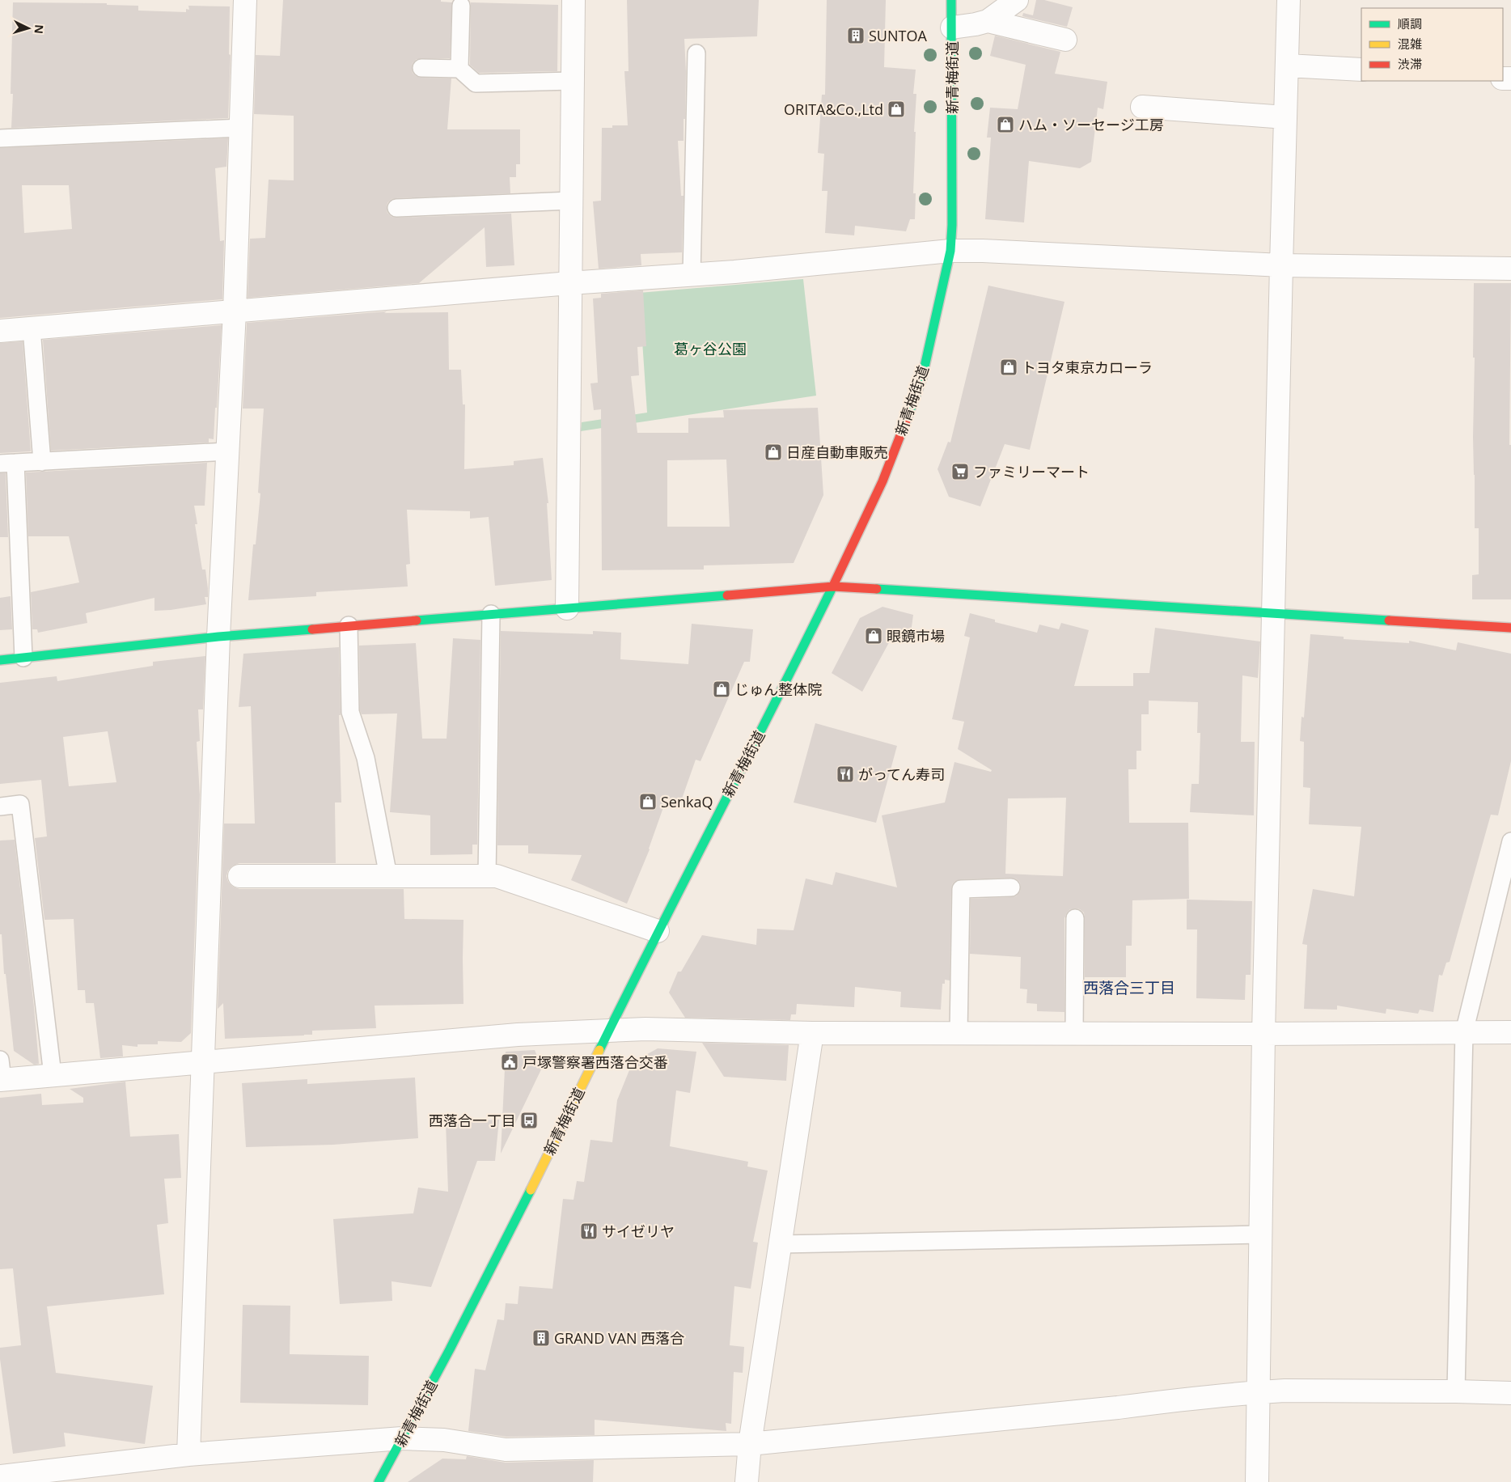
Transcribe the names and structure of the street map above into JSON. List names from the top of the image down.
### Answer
{
  "streets": {
    "main road": ["新青梅街道"]
  },
  "districts": ["西落合三丁目"],
  "parks": ["葛ヶ谷公園"],
  "places": {
    "building": ["SUNTOA", "GRAND VAN 西落合"],
    "shop": [
      "ORITA&Co.,Ltd",
      "ハム・ソーセージ工房",
      "トヨタ東京カローラ",
      "日産自動車販売",
      "眼鏡市場",
      "じゅん整体院",
      "SenkaQ"
    ],
    "supermarket": ["ファミリーマート"],
    "restaurant": ["がってん寿司", "サイゼリヤ"],
    "public building": ["戸塚警察署西落合交番"],
    "bus stop": ["西落合一丁目"]
  },
  "legend": ["順調", "混雑", "渋滞"],
  "north": "right"
}
